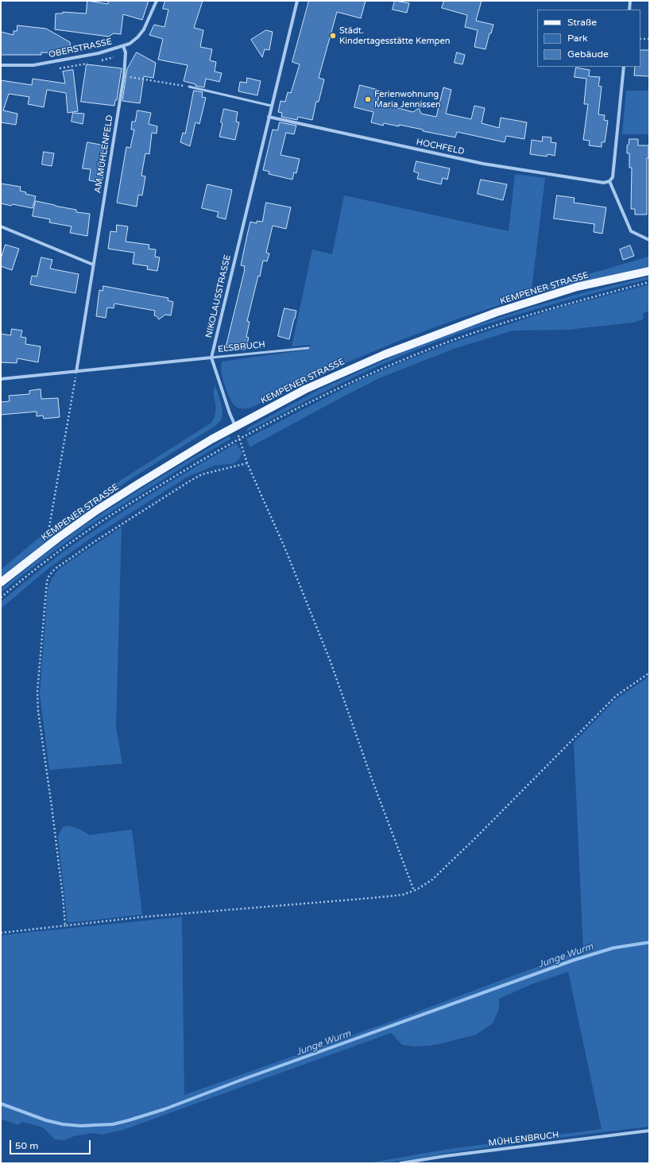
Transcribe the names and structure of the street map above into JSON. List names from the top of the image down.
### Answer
{
  "streets": {
    "main road": ["KEMPENER STRASSE"],
    "street": [
      "OBERSTRASSE",
      "HOCHFELD",
      "AM MÜHLENFELD",
      "NIKOLAUSSTRASSE",
      "ELSBRUCH",
      "MÜHLENBRUCH"
    ]
  },
  "crossings": [
    ["OBERSTRASSE", "AM MÜHLENFELD"],
    ["HOCHFELD", "NIKOLAUSSTRASSE"],
    ["KEMPENER STRASSE", "ELSBRUCH"],
    ["NIKOLAUSSTRASSE", "ELSBRUCH"]
  ],
  "water": ["Junge Wurm"],
  "places": ["Städt. Kindertagesstätte Kempen", "Ferienwohnung Maria Jennissen"],
  "legend": ["Straße", "Park", "Gebäude"],
  "scale_bar": "50 m"
}
